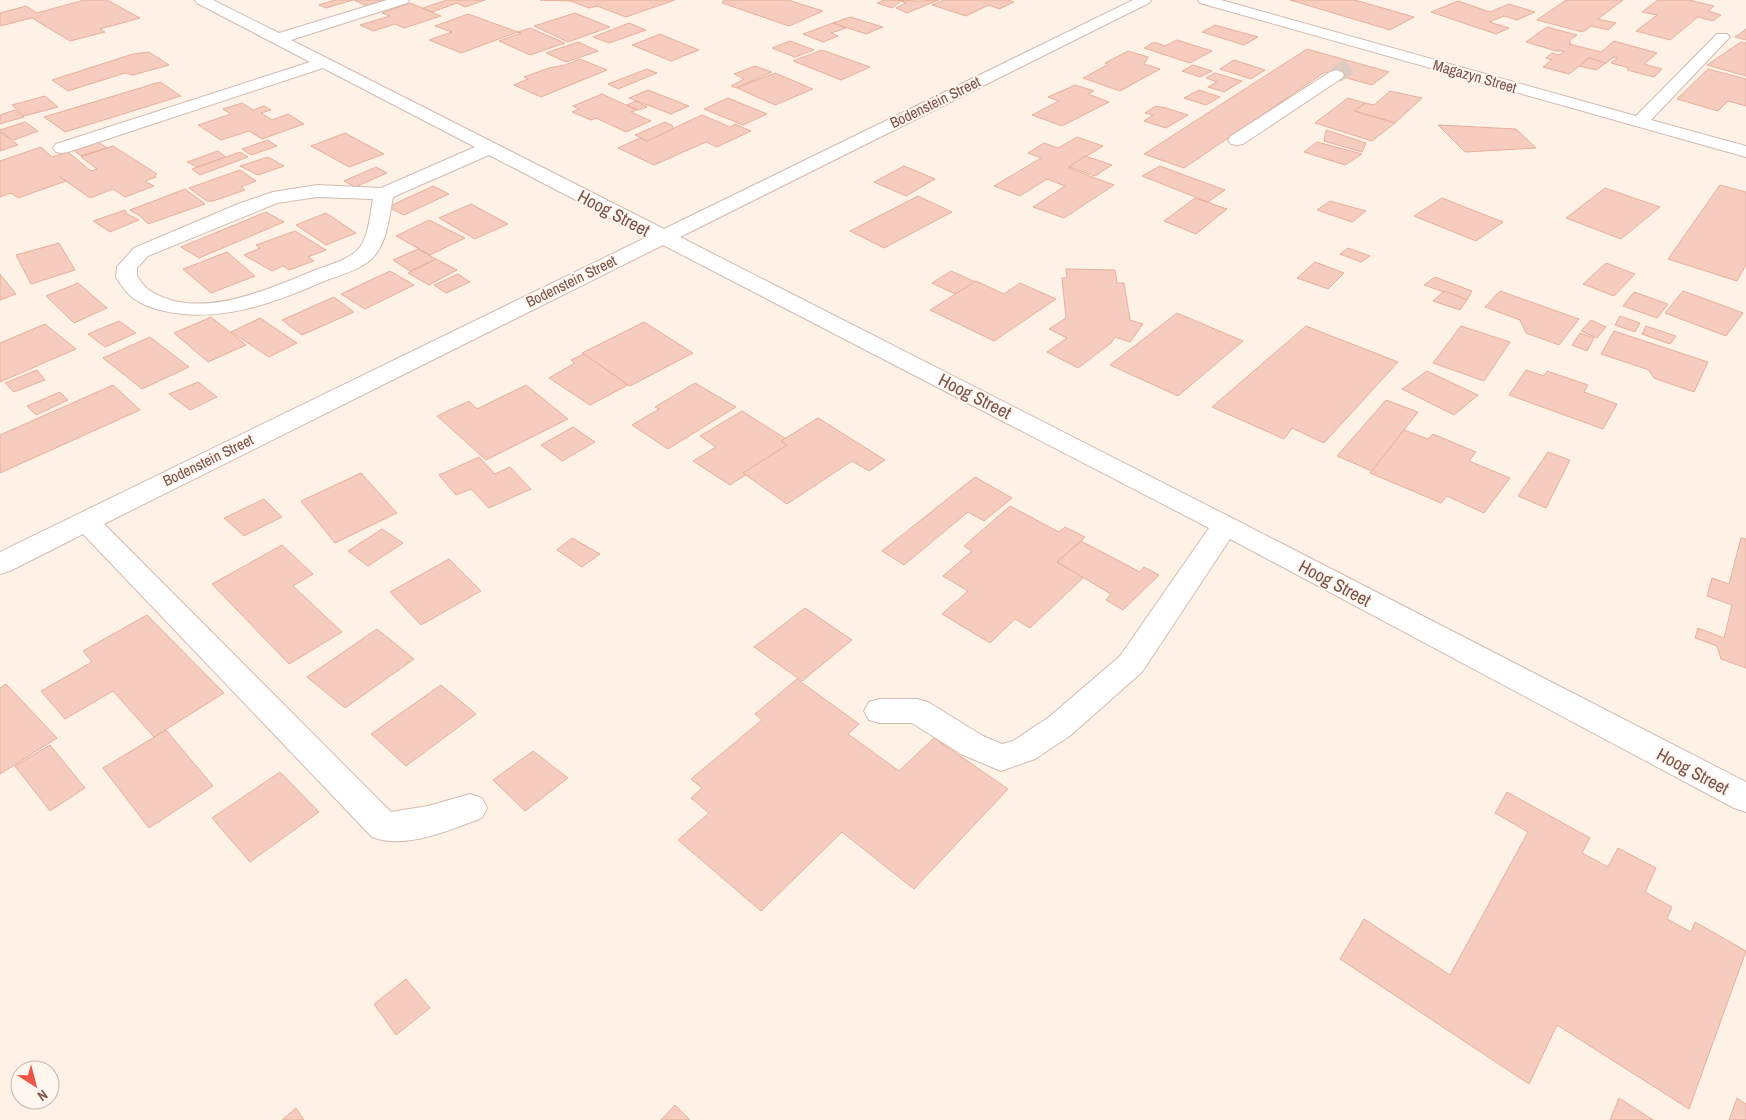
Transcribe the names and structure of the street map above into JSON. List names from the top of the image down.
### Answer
{
  "streets": {
    "street": ["Magazyn Street", "Bodenstein Street", "Hoog Street"]
  },
  "crossings": [
    ["Bodenstein Street", "Hoog Street"]
  ],
  "north": "bottom right"
}
